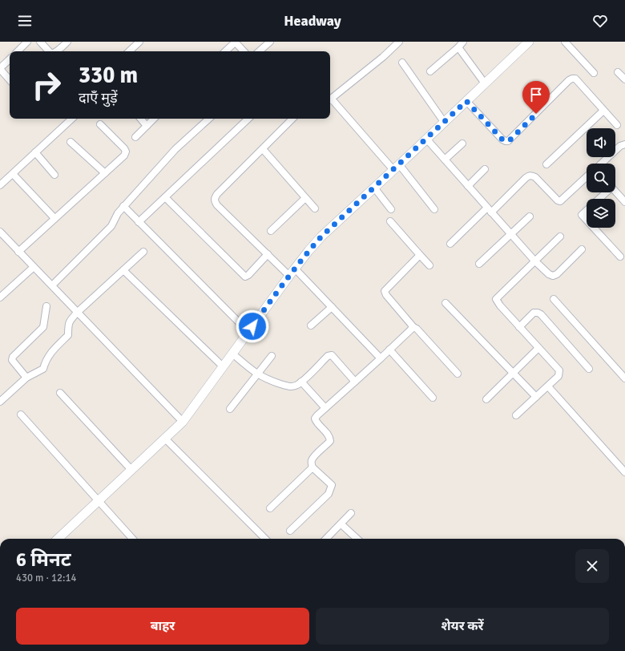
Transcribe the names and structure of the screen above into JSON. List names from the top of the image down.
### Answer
{
  "page": {
    "header": "Headway",
    "turn": ["330 m", "दाएँ मुड़ें"],
    "heading": ["6 मिनट", "430 m · 12:14"],
    "buttons": ["बाहर", "शेयर करें"]
  }
}
